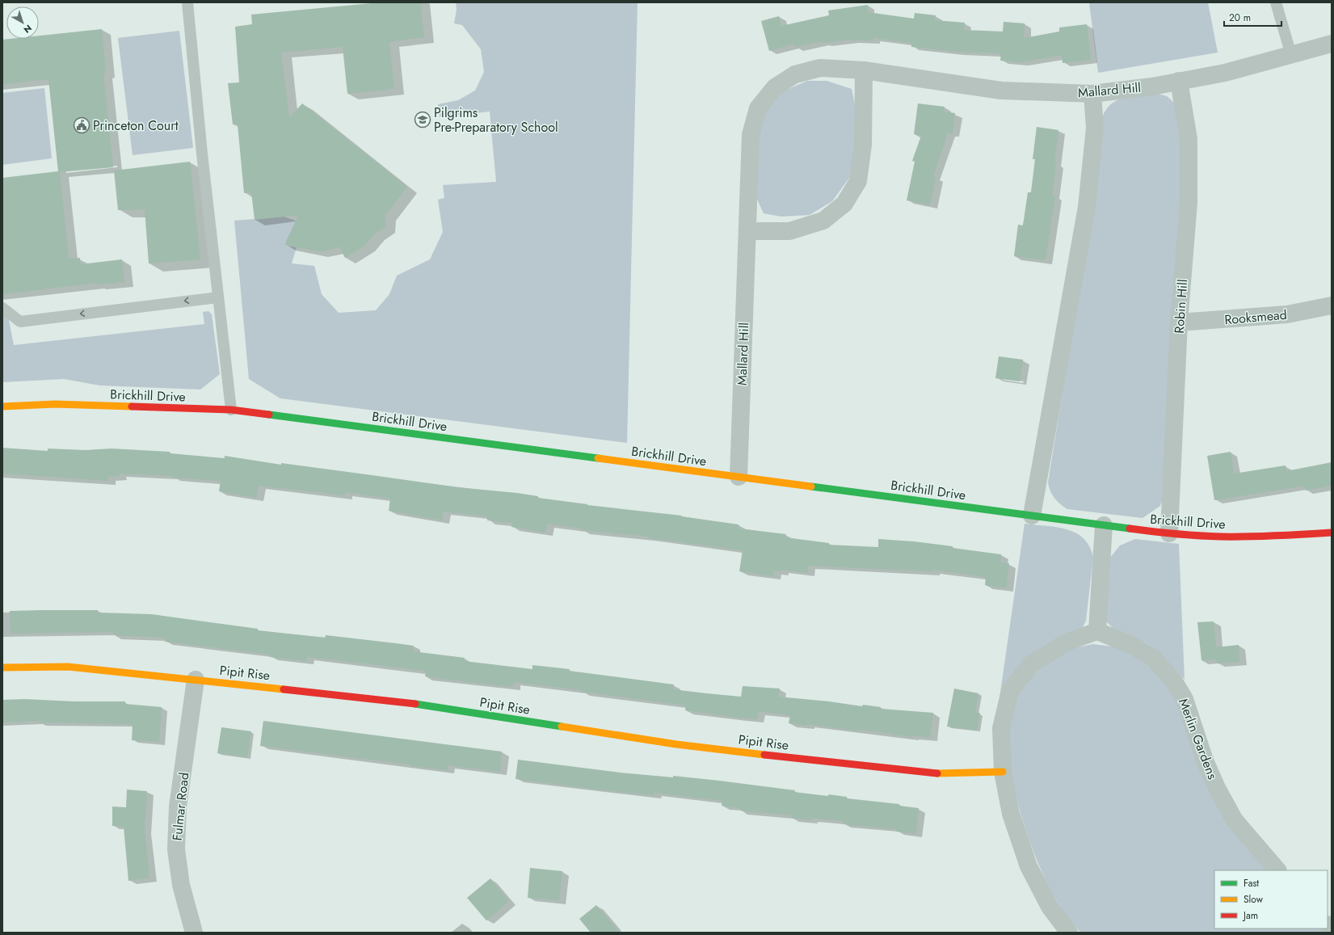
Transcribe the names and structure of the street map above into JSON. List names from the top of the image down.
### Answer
{
  "streets": {
    "street": [
      "Mallard Hill",
      "Robin Hill",
      "Rooksmead",
      "Brickhill Drive",
      "Pipit Rise",
      "Merlin Gardens",
      "Fulmar Road"
    ]
  },
  "crossings": [
    ["Mallard Hill", "Robin Hill"],
    ["Mallard Hill", "Brickhill Drive"],
    ["Robin Hill", "Rooksmead"],
    ["Robin Hill", "Brickhill Drive"],
    ["Pipit Rise", "Fulmar Road"]
  ],
  "places": {
    "school or university": ["Pilgrims Pre-Preparatory School"],
    "public building": ["Princeton Court"]
  },
  "legend": ["Fast", "Slow", "Jam"],
  "scale_bar": "20 m",
  "north": "bottom right"
}
